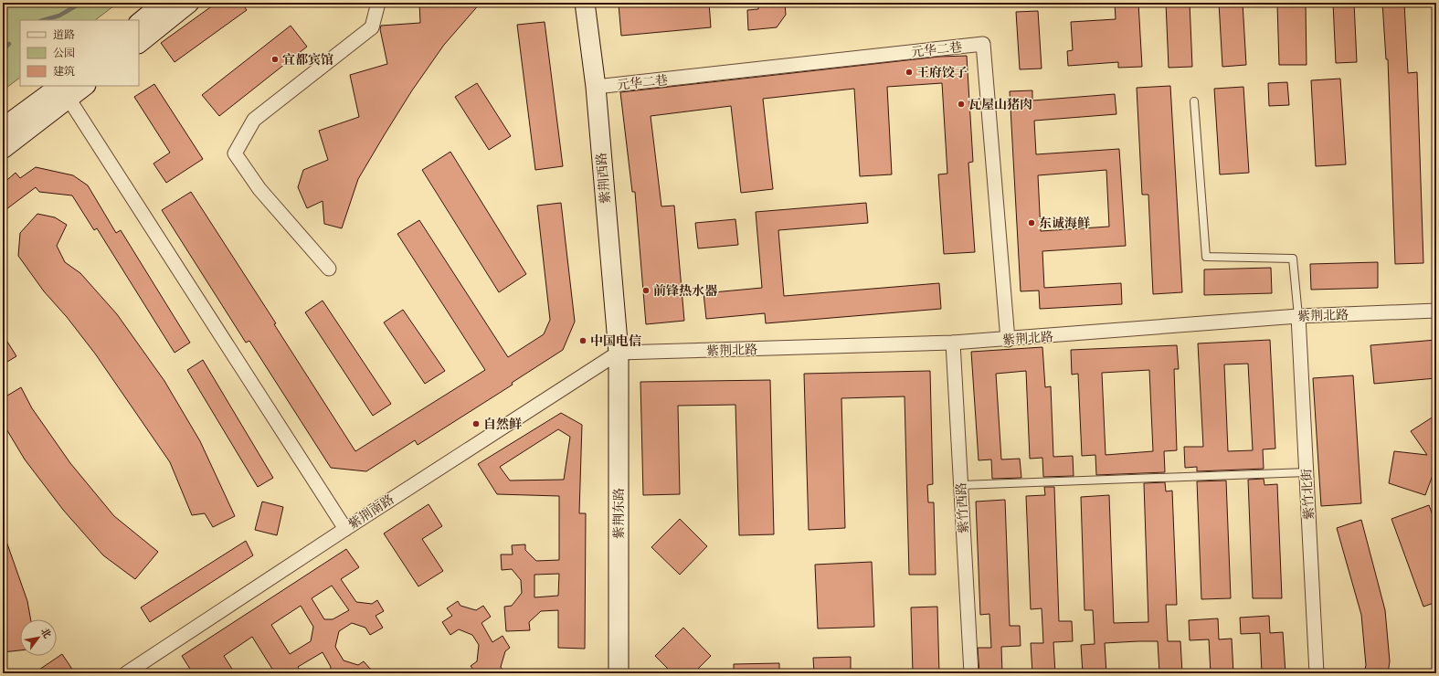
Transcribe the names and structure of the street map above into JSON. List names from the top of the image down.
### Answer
{
  "streets": {
    "street": [
      "元华二巷",
      "紫荆西路",
      "紫荆北路",
      "紫竹北街",
      "紫竹西路",
      "紫荆南路",
      "紫荆东路"
    ]
  },
  "crossings": [
    ["元华二巷", "紫荆西路"],
    ["元华二巷", "紫荆北路"],
    ["紫荆西路", "紫荆北路"],
    ["紫荆西路", "紫荆南路"],
    ["紫荆西路", "紫荆东路"],
    ["紫荆北路", "紫竹北街"],
    ["紫荆北路", "紫竹西路"],
    ["紫荆北路", "紫荆南路"],
    ["紫荆北路", "紫荆东路"],
    ["紫荆南路", "紫荆东路"]
  ],
  "places": [
    "宜都宾馆",
    "王府饺子",
    "瓦屋山猪肉",
    "东诚海鲜",
    "前锋热水器",
    "中国电信",
    "自然鲜"
  ],
  "legend": ["道路", "公园", "建筑"],
  "north": "top right"
}
